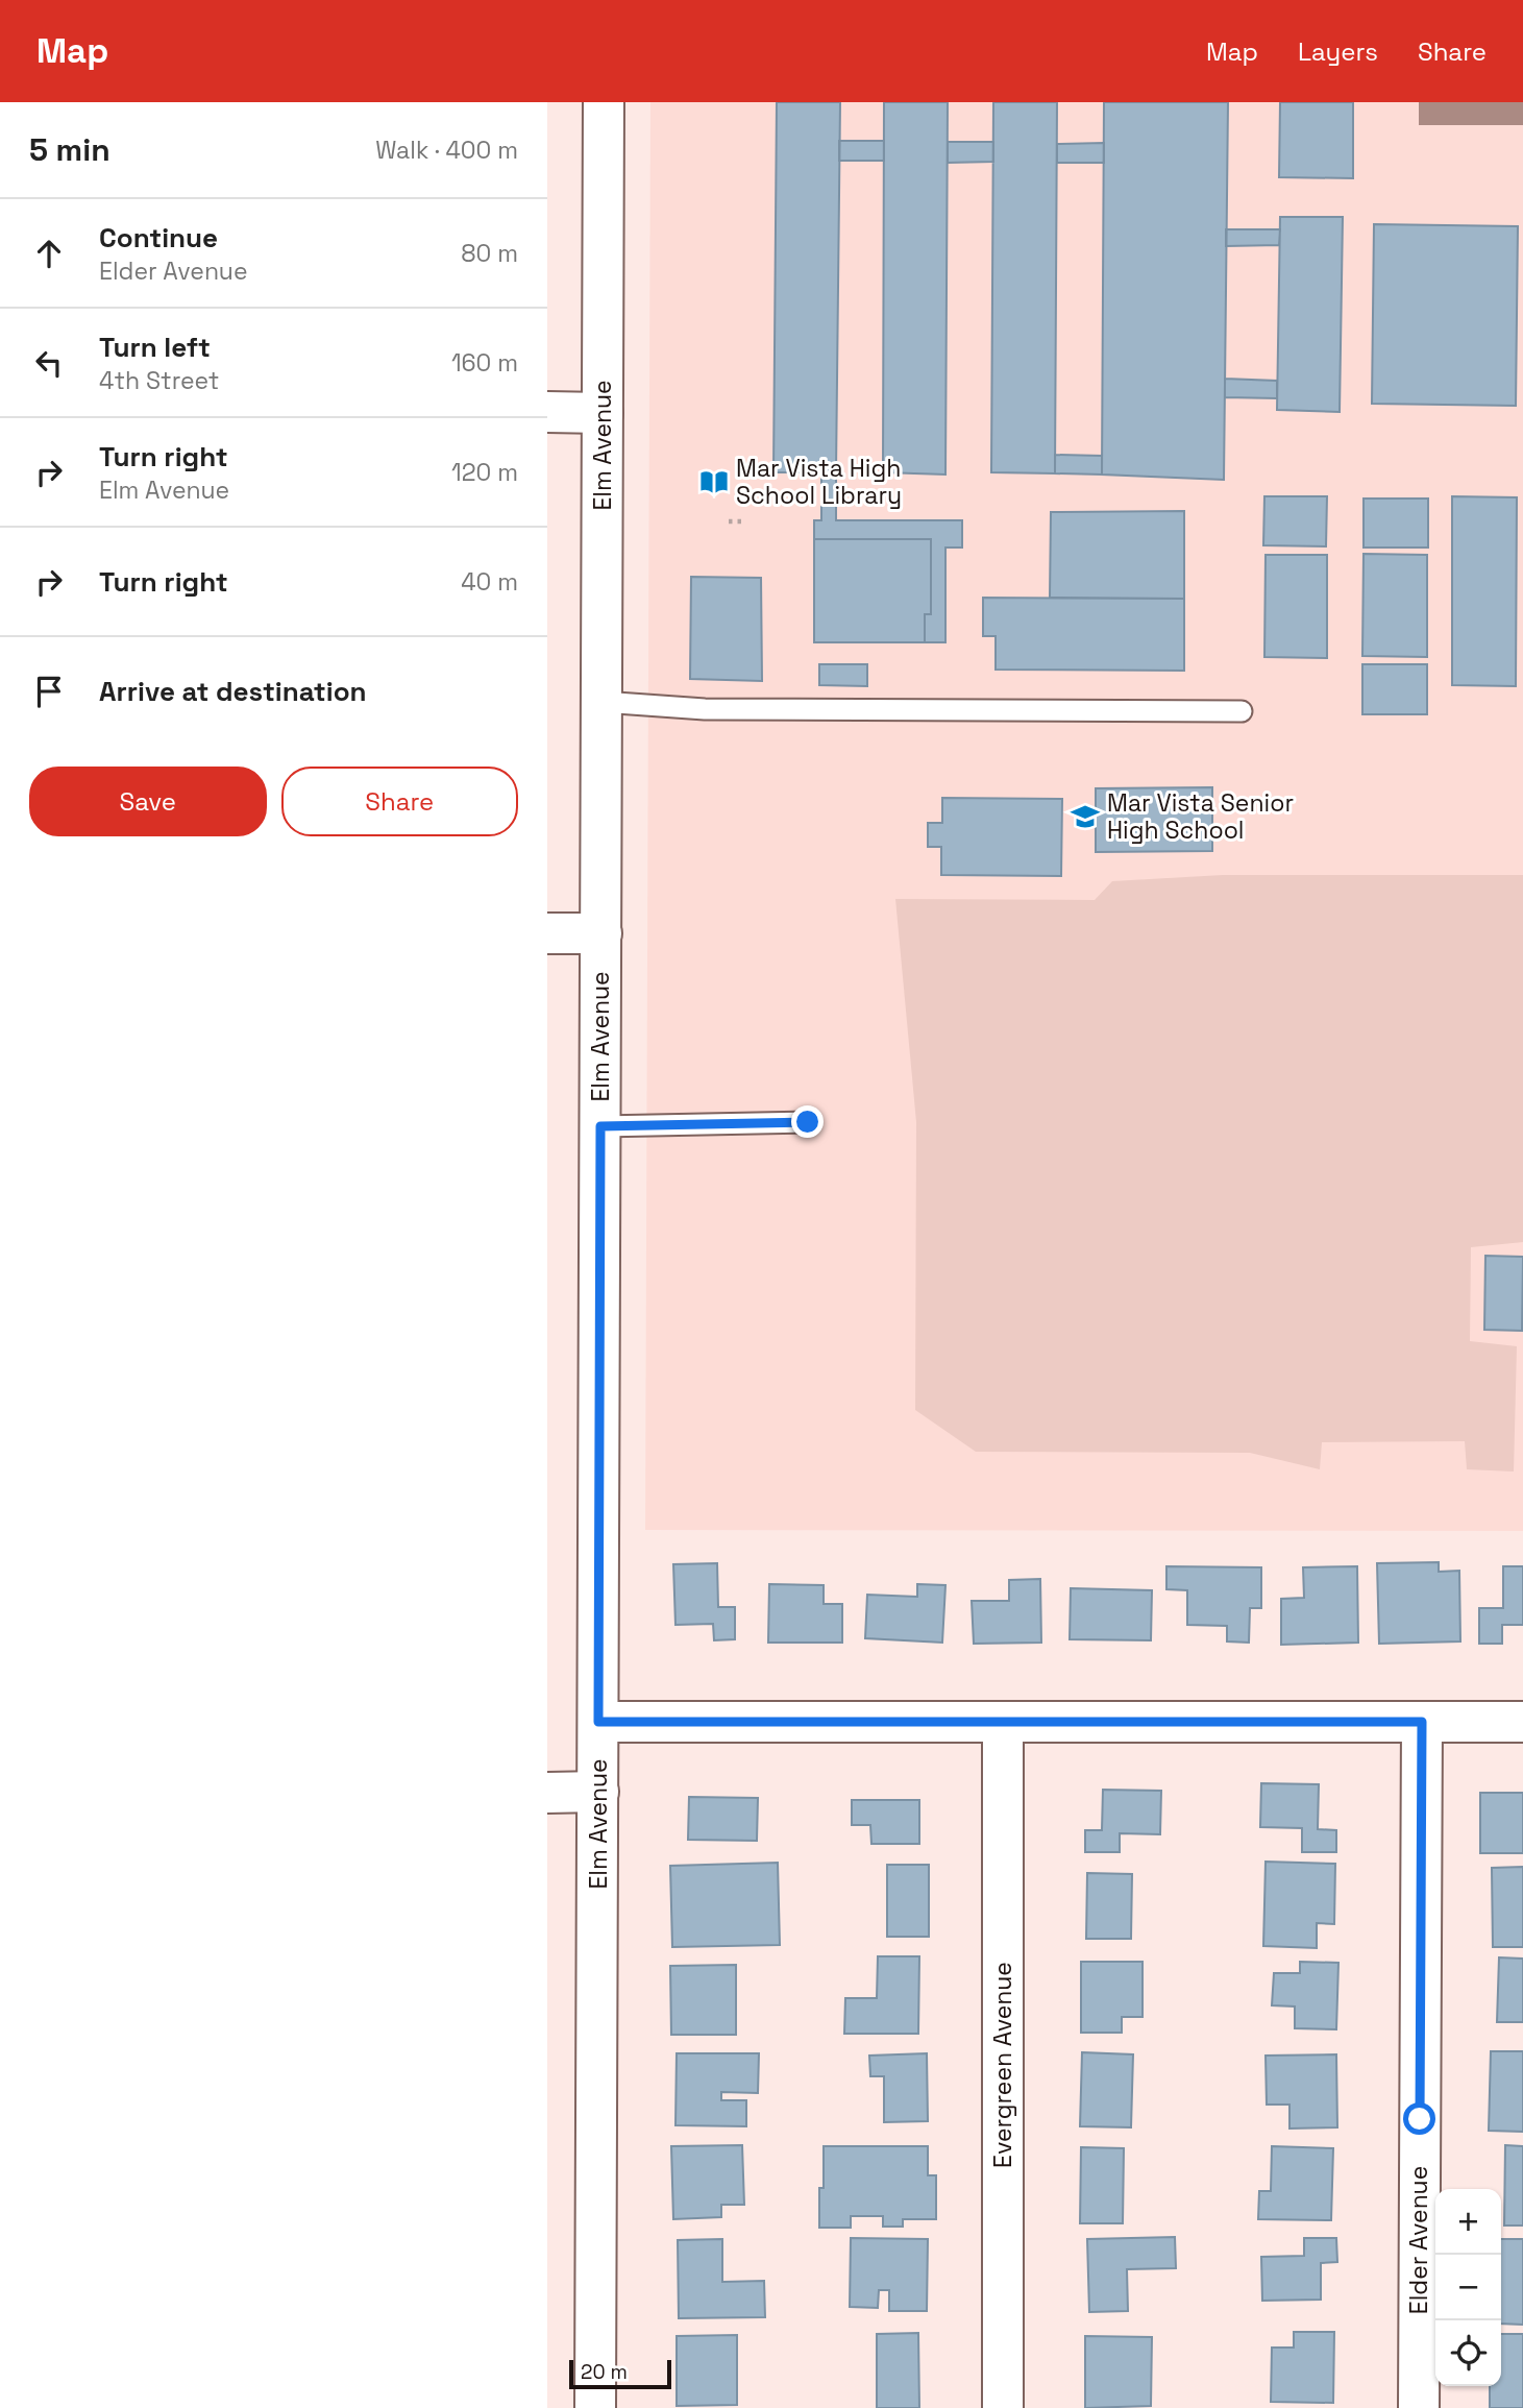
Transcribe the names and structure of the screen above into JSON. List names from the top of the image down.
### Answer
{
  "streets": {
    "street": ["Elm Avenue", "Evergreen Avenue", "Elder Avenue"]
  },
  "places": {
    "library": ["Mar Vista High School Library"],
    "school or university": ["Mar Vista Senior High School"]
  },
  "scale_bar": "20 m",
  "page": {
    "header": "Map",
    "nav": ["Map", "Layers", "Share"],
    "heading": ["5 min", "Walk · 400 m"],
    "list": [
      ["Continue", "Elder Avenue", "80 m"],
      ["Turn left", "4th Street", "160 m"],
      ["Turn right", "Elm Avenue", "120 m"],
      ["Turn right", "40 m"],
      "Arrive at destination"
    ],
    "buttons": ["Save", "Share"],
    "map_buttons": ["+", "−"],
    "scale": "20 m"
  }
}
